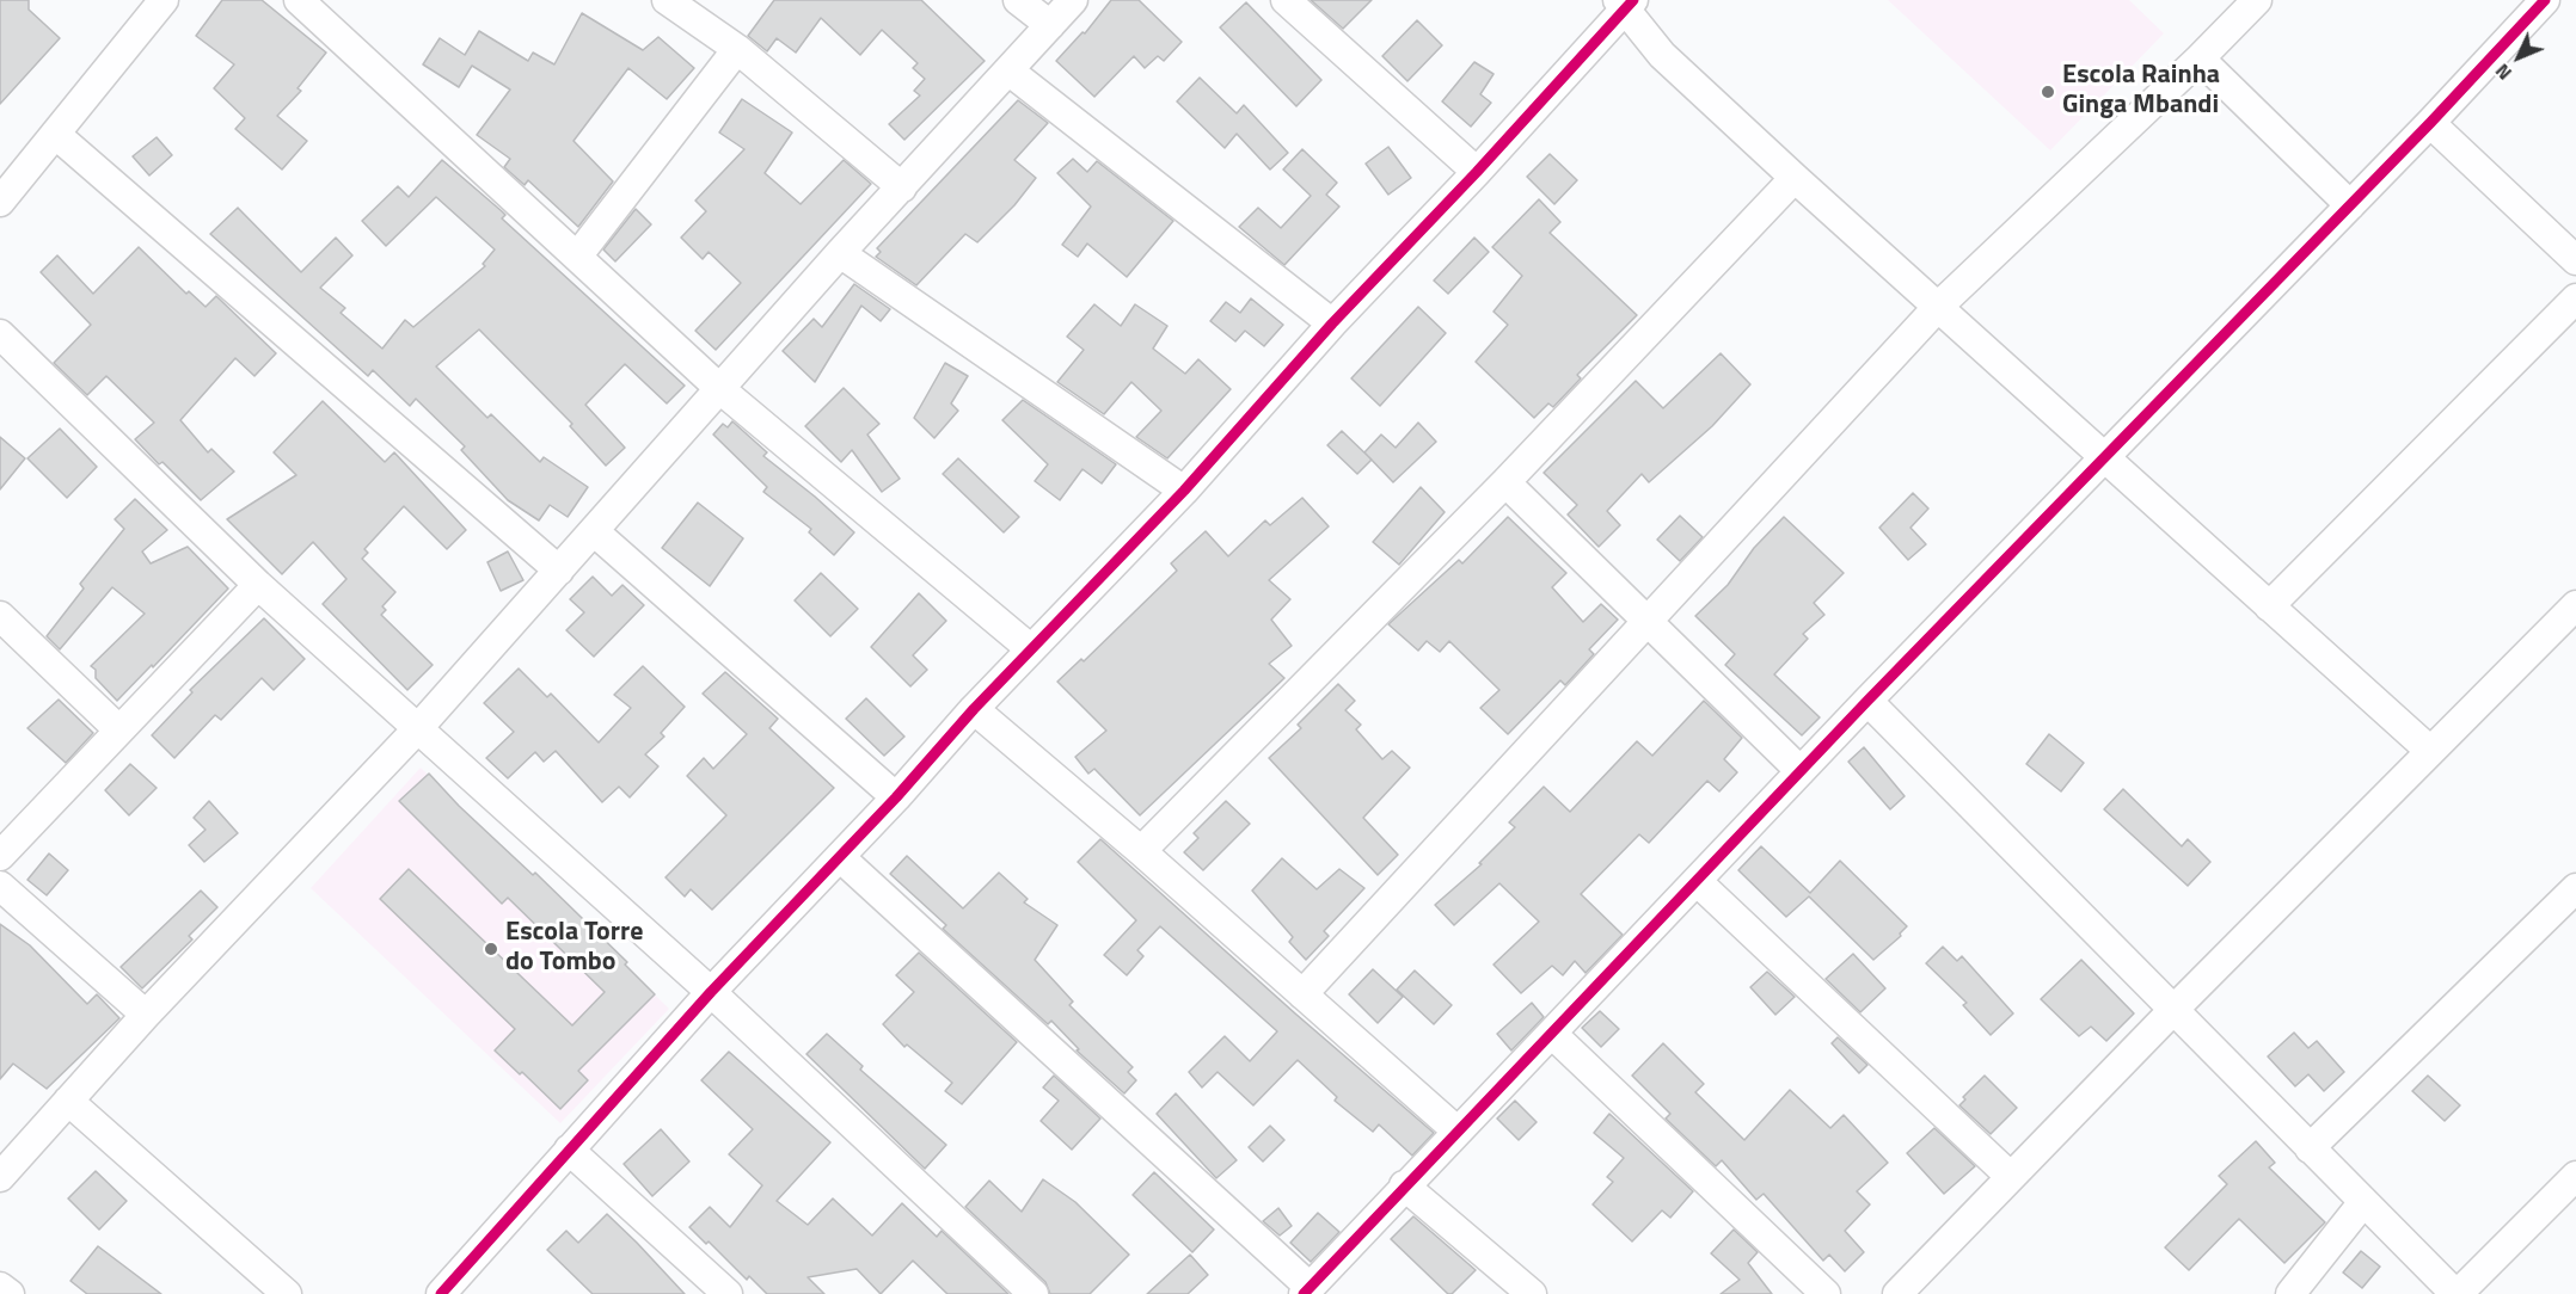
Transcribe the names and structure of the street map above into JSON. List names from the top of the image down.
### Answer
{
  "places": ["Escola Rainha Ginga Mbandi", "Escola Torre do Tombo"],
  "north": "bottom left"
}
